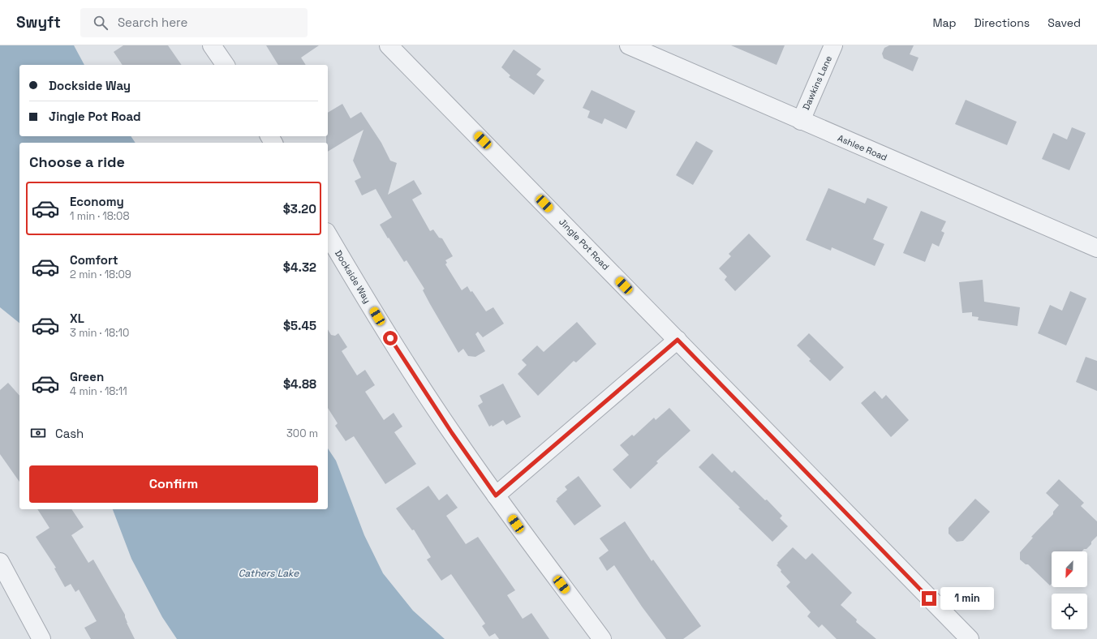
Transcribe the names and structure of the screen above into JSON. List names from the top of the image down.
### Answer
{
  "streets": {
    "street": [
      "Dawkins Lane",
      "Ashlee Road",
      "Jingle Pot Road",
      "Dockside Way"
    ]
  },
  "crossings": [
    ["Dawkins Lane", "Ashlee Road"]
  ],
  "water": ["Cathers Lake"],
  "north": "bottom left",
  "page": {
    "header": "Swyft",
    "search": "Search here",
    "nav": ["Map", "Directions", "Saved"],
    "banner": ["Dockside Way", "Jingle Pot Road"],
    "heading": "Choose a ride",
    "list": [
      {
        "name": "Economy",
        "note": "1 min · 18:08",
        "value": "$3.20"
      },
      {
        "name": "Comfort",
        "note": "2 min · 18:09",
        "value": "$4.32"
      },
      {
        "name": "XL",
        "note": "3 min · 18:10",
        "value": "$5.45"
      },
      {
        "name": "Green",
        "note": "4 min · 18:11",
        "value": "$4.88"
      }
    ],
    "pay": ["Cash", "300 m"],
    "buttons": "Confirm",
    "bubble": "1 min"
  }
}
